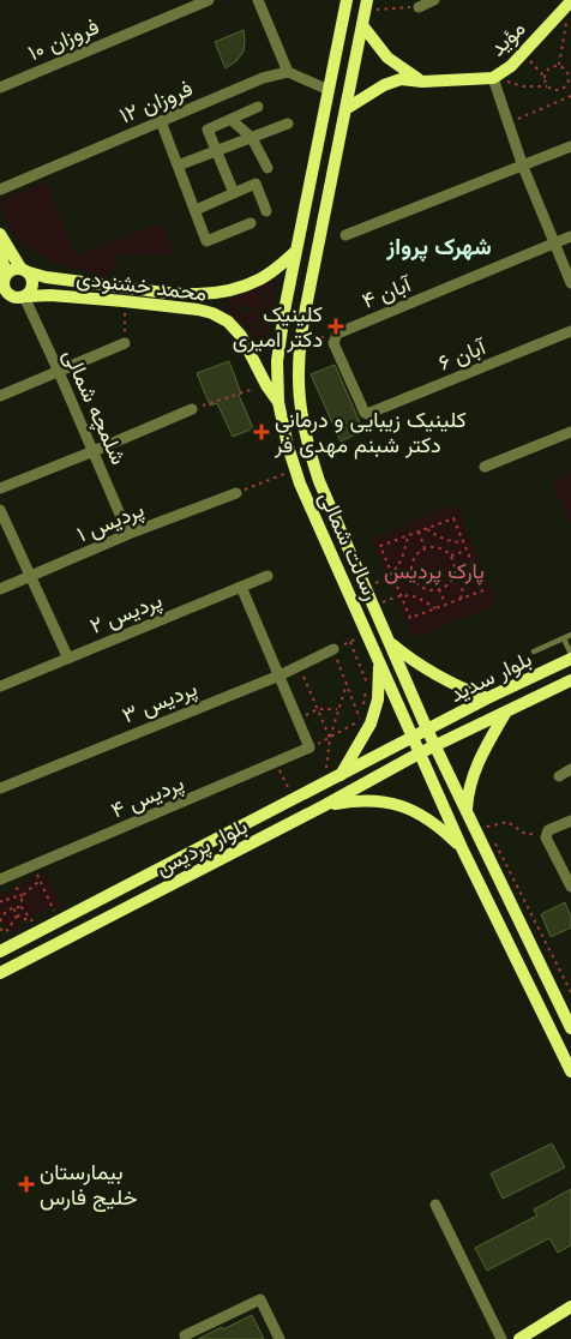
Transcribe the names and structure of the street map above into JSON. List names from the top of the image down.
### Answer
{
  "streets": {
    "main road": [
      "مؤید",
      "محمد خشنودی",
      "رسالت شمالی",
      "بلوار سدید",
      "بلوار پردیس"
    ],
    "street": [
      "فروزان ۱۰",
      "فروزان ۱۲",
      "آبان ۴",
      "آبان ۶",
      "شلمچه شمالی",
      "پردیس ۱",
      "پردیس ۲",
      "پردیس ۳",
      "پردیس ۴"
    ]
  },
  "crossings": [
    ["مؤید", "رسالت شمالی"],
    ["محمد خشنودی", "شلمچه شمالی"],
    ["محمد خشنودی", "رسالت شمالی"],
    ["آبان ۴", "آبان ۶"],
    ["شلمچه شمالی", "پردیس ۱"],
    ["رسالت شمالی", "بلوار سدید"],
    ["رسالت شمالی", "بلوار پردیس"],
    ["بلوار سدید", "بلوار پردیس"]
  ],
  "districts": ["شهرک پرواز"],
  "parks": ["پارک پردیس"],
  "places": {
    "health": ["کلینیک دکتر امیری", "کلینیک زیبایی و درمانی دکتر شبنم مهدی فر", "بیمارستان خلیج فارس"]
  }
}
